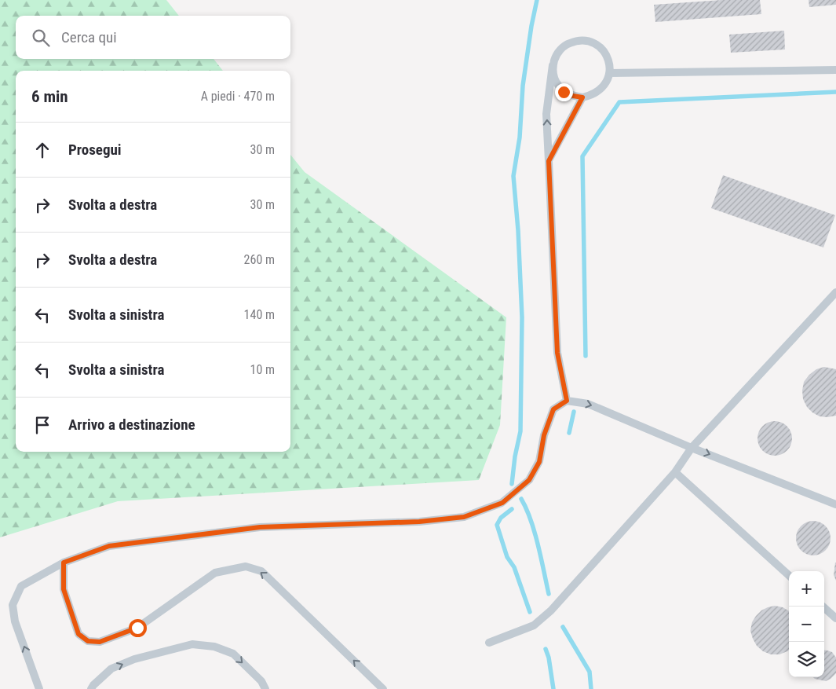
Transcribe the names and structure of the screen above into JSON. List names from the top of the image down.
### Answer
{
  "page": {
    "search": "Cerca qui",
    "heading": ["6 min", "A piedi · 470 m"],
    "list": [
      ["Prosegui", "30 m"],
      ["Svolta a destra", "30 m"],
      ["Svolta a destra", "260 m"],
      ["Svolta a sinistra", "140 m"],
      ["Svolta a sinistra", "10 m"],
      "Arrivo a destinazione"
    ],
    "map_buttons": ["+", "−"]
  }
}
